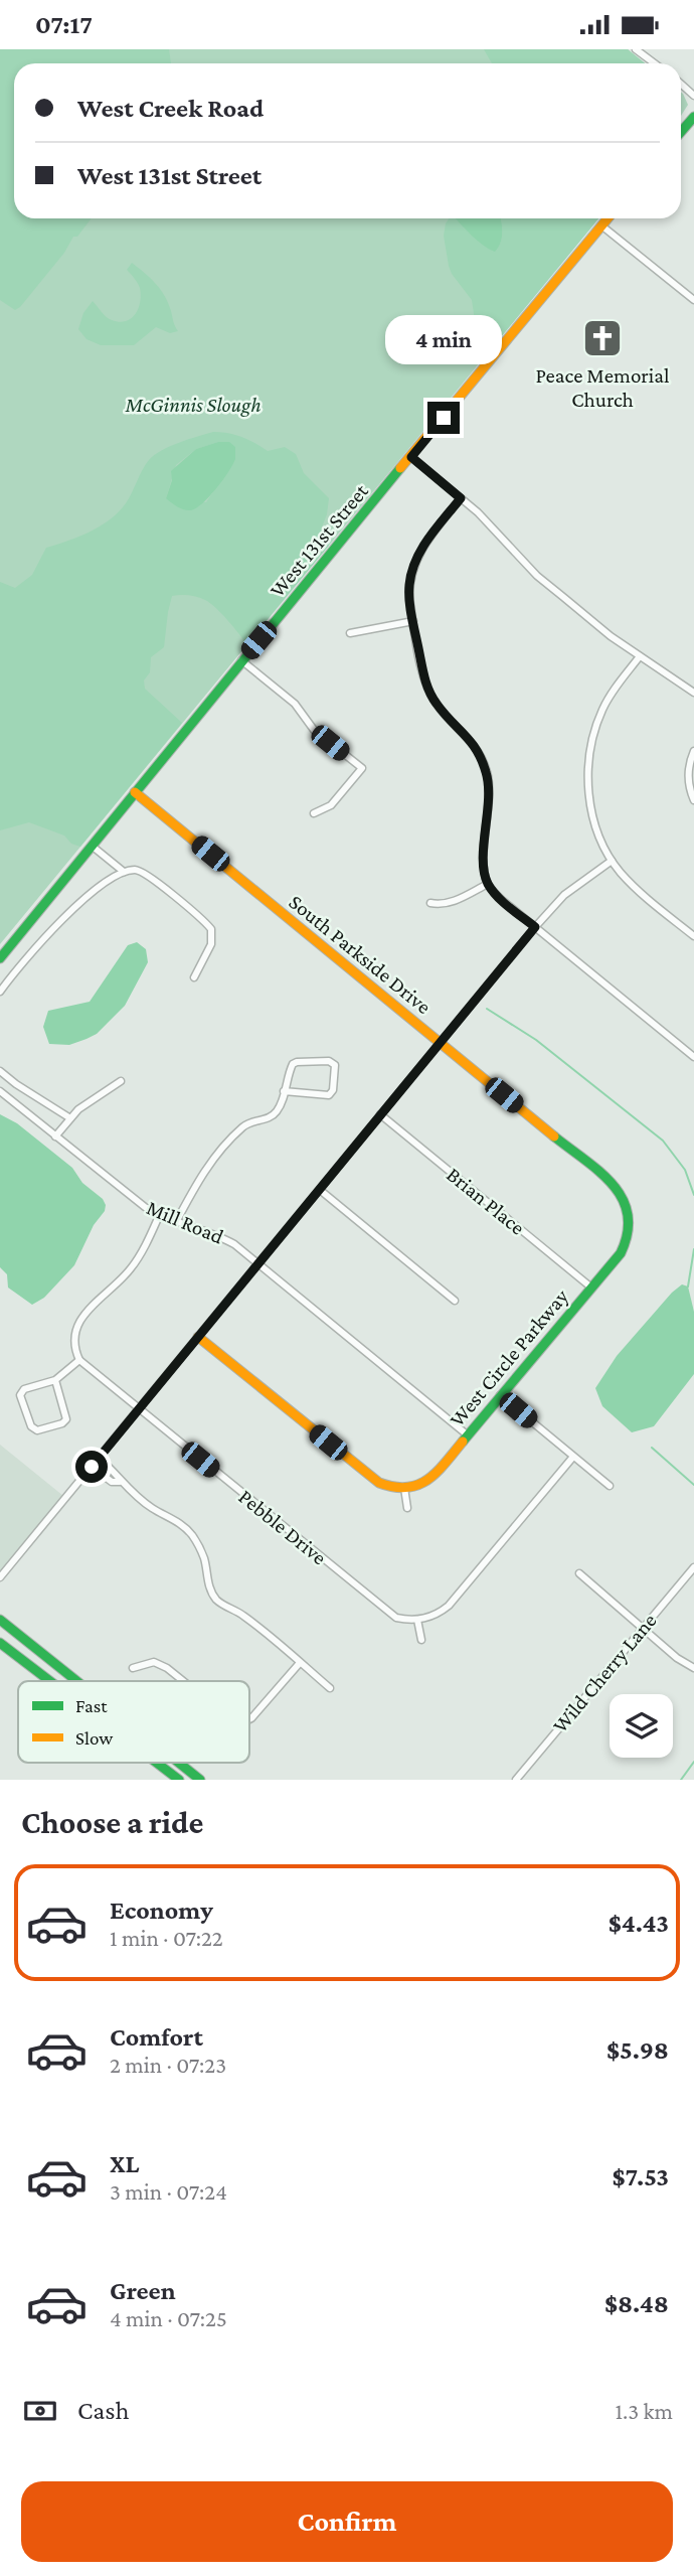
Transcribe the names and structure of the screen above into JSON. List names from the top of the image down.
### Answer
{
  "streets": {
    "main road": ["West 131st Street", "South Parkside Drive", "West Circle Parkway"],
    "street": [
      "Brian Place",
      "Mill Road",
      "Pebble Drive",
      "Wild Cherry Lane"
    ]
  },
  "crossings": [
    ["West 131st Street", "South Parkside Drive"],
    ["South Parkside Drive", "West Circle Parkway"],
    ["Brian Place", "West Circle Parkway"],
    ["Mill Road", "West Circle Parkway"]
  ],
  "parks": ["McGinnis Slough"],
  "places": {
    "church": ["Peace Memorial Church"]
  },
  "legend": ["Fast", "Slow"],
  "page": {
    "status": "07:17",
    "banner": ["West Creek Road", "West 131st Street"],
    "bubble": "4 min",
    "heading": "Choose a ride",
    "list": [
      {
        "name": "Economy",
        "note": "1 min · 07:22",
        "value": "$4.43"
      },
      {
        "name": "Comfort",
        "note": "2 min · 07:23",
        "value": "$5.98"
      },
      {
        "name": "XL",
        "note": "3 min · 07:24",
        "value": "$7.53"
      },
      {
        "name": "Green",
        "note": "4 min · 07:25",
        "value": "$8.48"
      }
    ],
    "pay": ["Cash", "1.3 km"],
    "buttons": "Confirm"
  }
}
